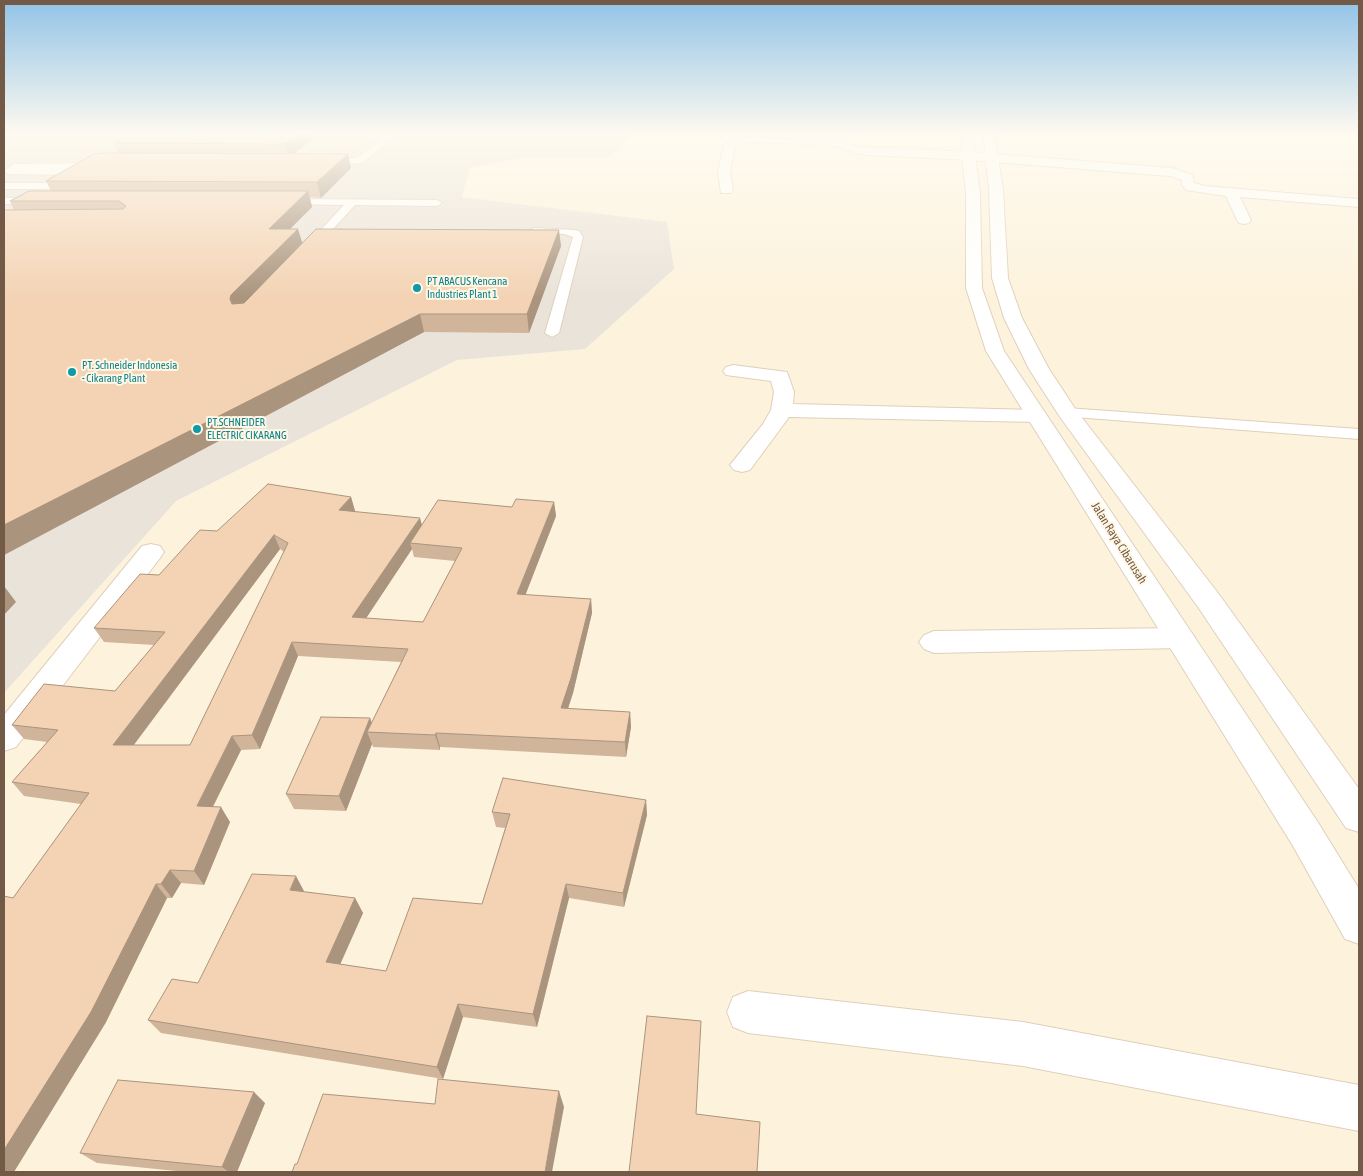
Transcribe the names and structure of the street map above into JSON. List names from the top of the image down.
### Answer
{
  "streets": {
    "street": ["Jalan Raya Cibarusah"]
  },
  "places": ["PT ABACUS Kencana Industries Plant 1", "PT. Schneider Indonesia - Cikarang Plant", "PT.SCHNEIDER ELECTRIC CIKARANG"]
}
